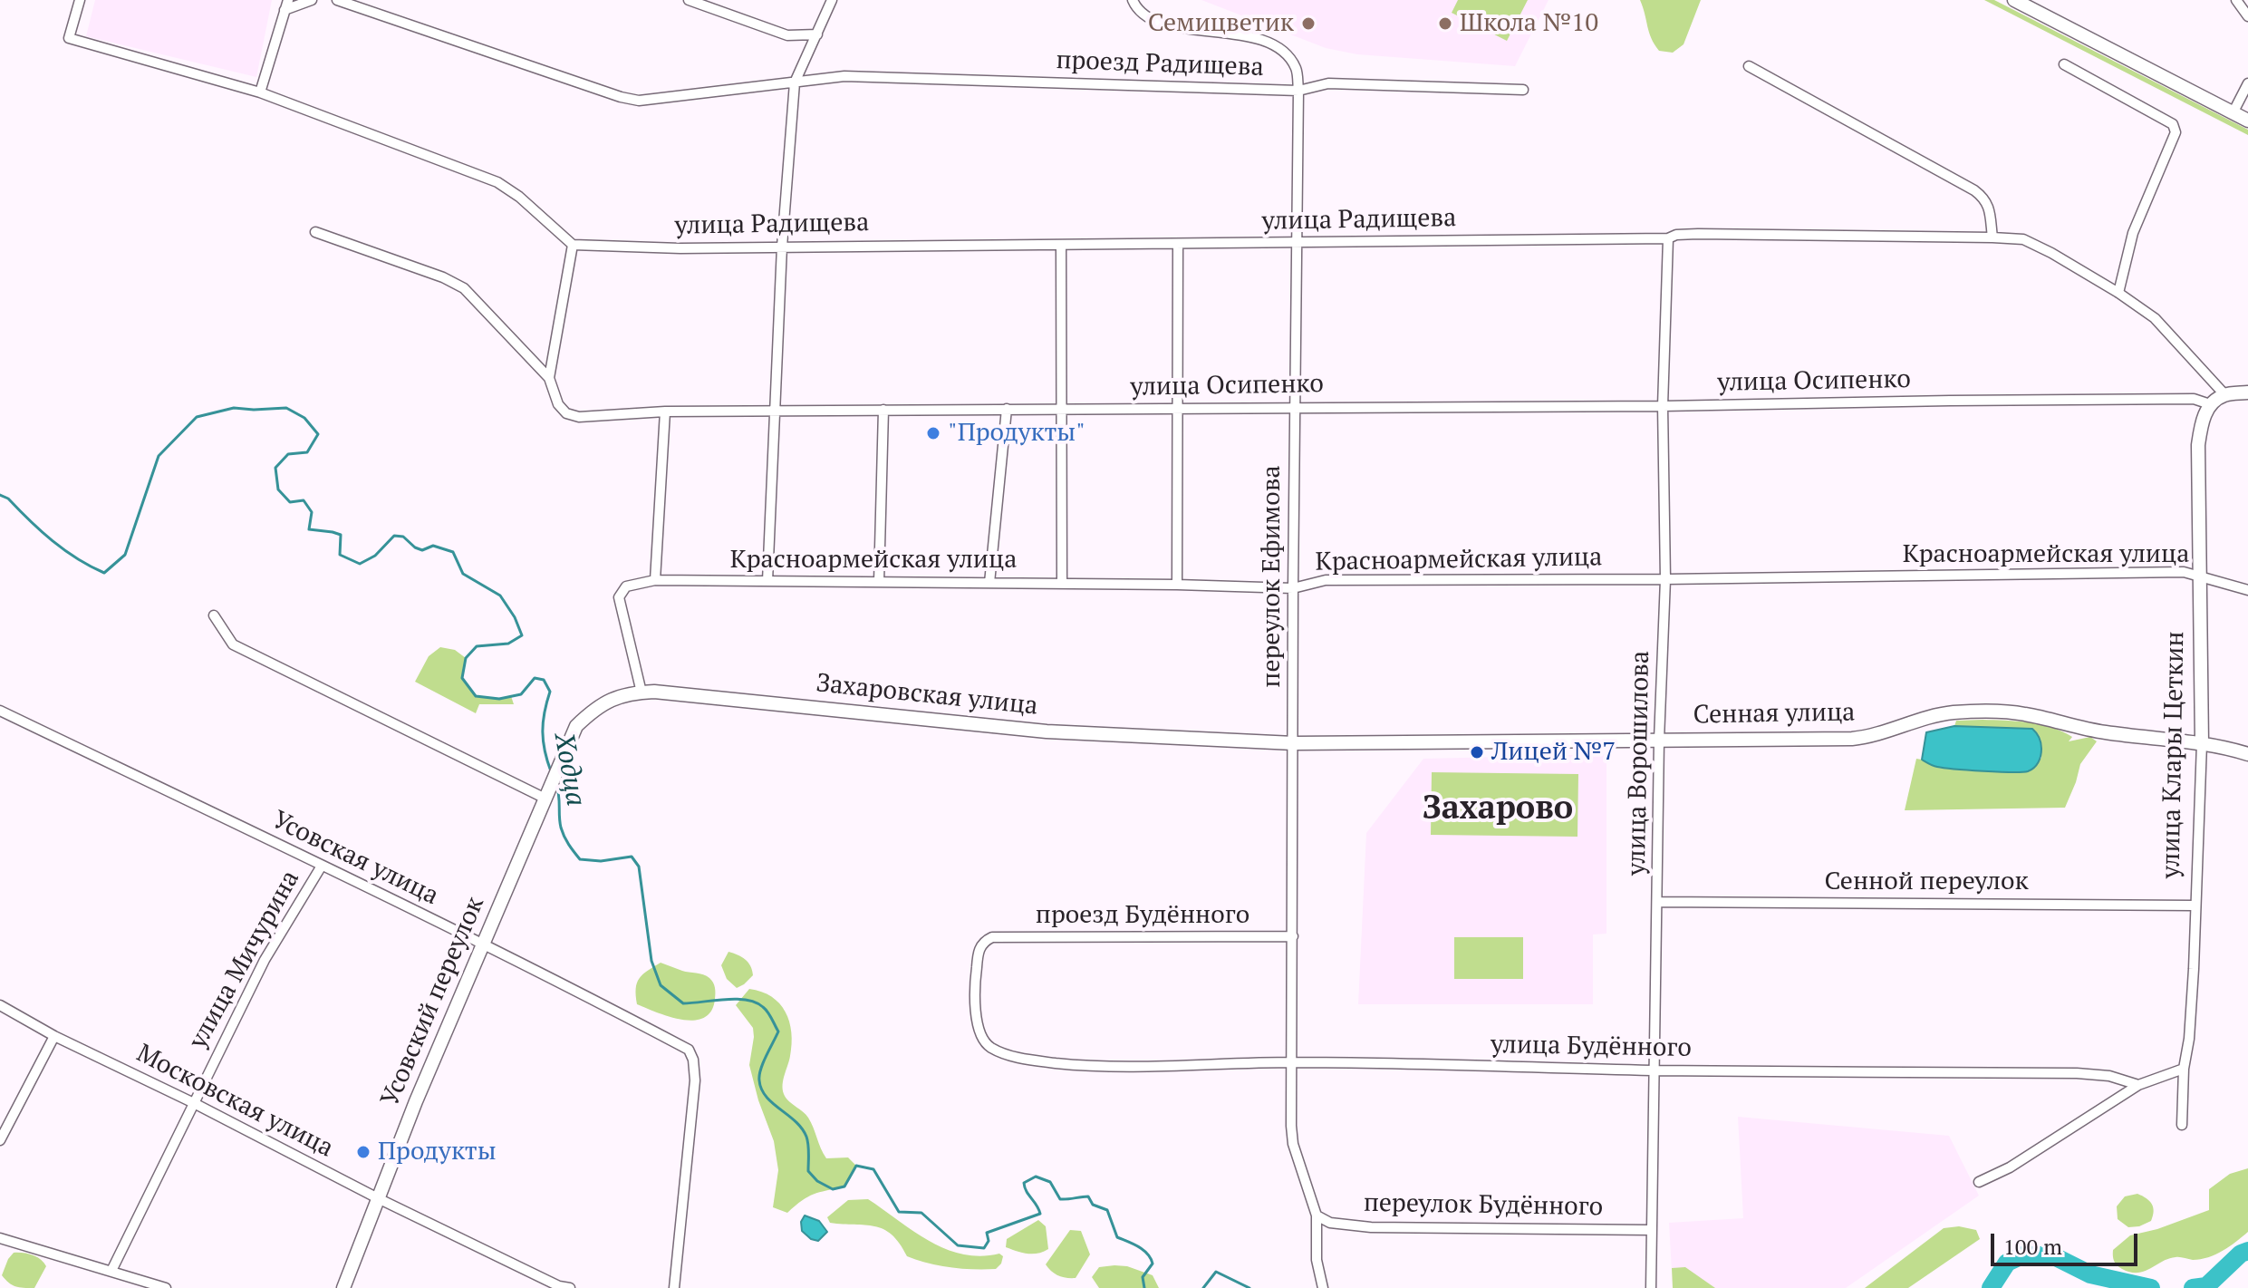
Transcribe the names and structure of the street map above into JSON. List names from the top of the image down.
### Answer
{
  "streets": {
    "street": [
      "проезд Радищева",
      "улица Радищева",
      "улица Осипенко",
      "Красноармейская улица",
      "переулок Ефимова",
      "Захаровская улица",
      "Сенная улица",
      "улица Клары Цеткин",
      "улица Ворошилова",
      "Усовская улица",
      "Сенной переулок",
      "проезд Будённого",
      "улица Мичурина",
      "Усовский переулок",
      "улица Будённого",
      "Московская улица",
      "переулок Будённого"
    ]
  },
  "crossings": [
    ["проезд Радищева", "переулок Ефимова"],
    ["улица Радищева", "переулок Ефимова"],
    ["улица Радищева", "улица Ворошилова"],
    ["улица Осипенко", "переулок Ефимова"],
    ["улица Осипенко", "улица Клары Цеткин"],
    ["улица Осипенко", "улица Ворошилова"],
    ["Красноармейская улица", "переулок Ефимова"],
    ["Красноармейская улица", "Захаровская улица"],
    ["Красноармейская улица", "улица Клары Цеткин"],
    ["Красноармейская улица", "улица Ворошилова"],
    ["переулок Ефимова", "Захаровская улица"],
    ["переулок Ефимова", "Сенная улица"],
    ["переулок Ефимова", "проезд Будённого"],
    ["переулок Ефимова", "улица Будённого"],
    ["переулок Ефимова", "переулок Будённого"],
    ["Захаровская улица", "Сенная улица"],
    ["Захаровская улица", "Усовский переулок"],
    ["Сенная улица", "улица Клары Цеткин"],
    ["Сенная улица", "улица Ворошилова"],
    ["улица Клары Цеткин", "Сенной переулок"],
    ["улица Ворошилова", "Сенной переулок"],
    ["улица Ворошилова", "улица Будённого"],
    ["улица Ворошилова", "переулок Будённого"],
    ["Усовская улица", "улица Мичурина"],
    ["Усовская улица", "Усовский переулок"],
    ["проезд Будённого", "улица Будённого"],
    ["улица Мичурина", "Московская улица"],
    ["Усовский переулок", "Московская улица"]
  ],
  "districts": ["Захарово"],
  "water": ["Ходца"],
  "places": [
    "Семицветик",
    "Школа №10",
    "\"Продукты\"",
    "Лицей №7",
    "Продукты"
  ],
  "scale_bar": "100 m"
}
